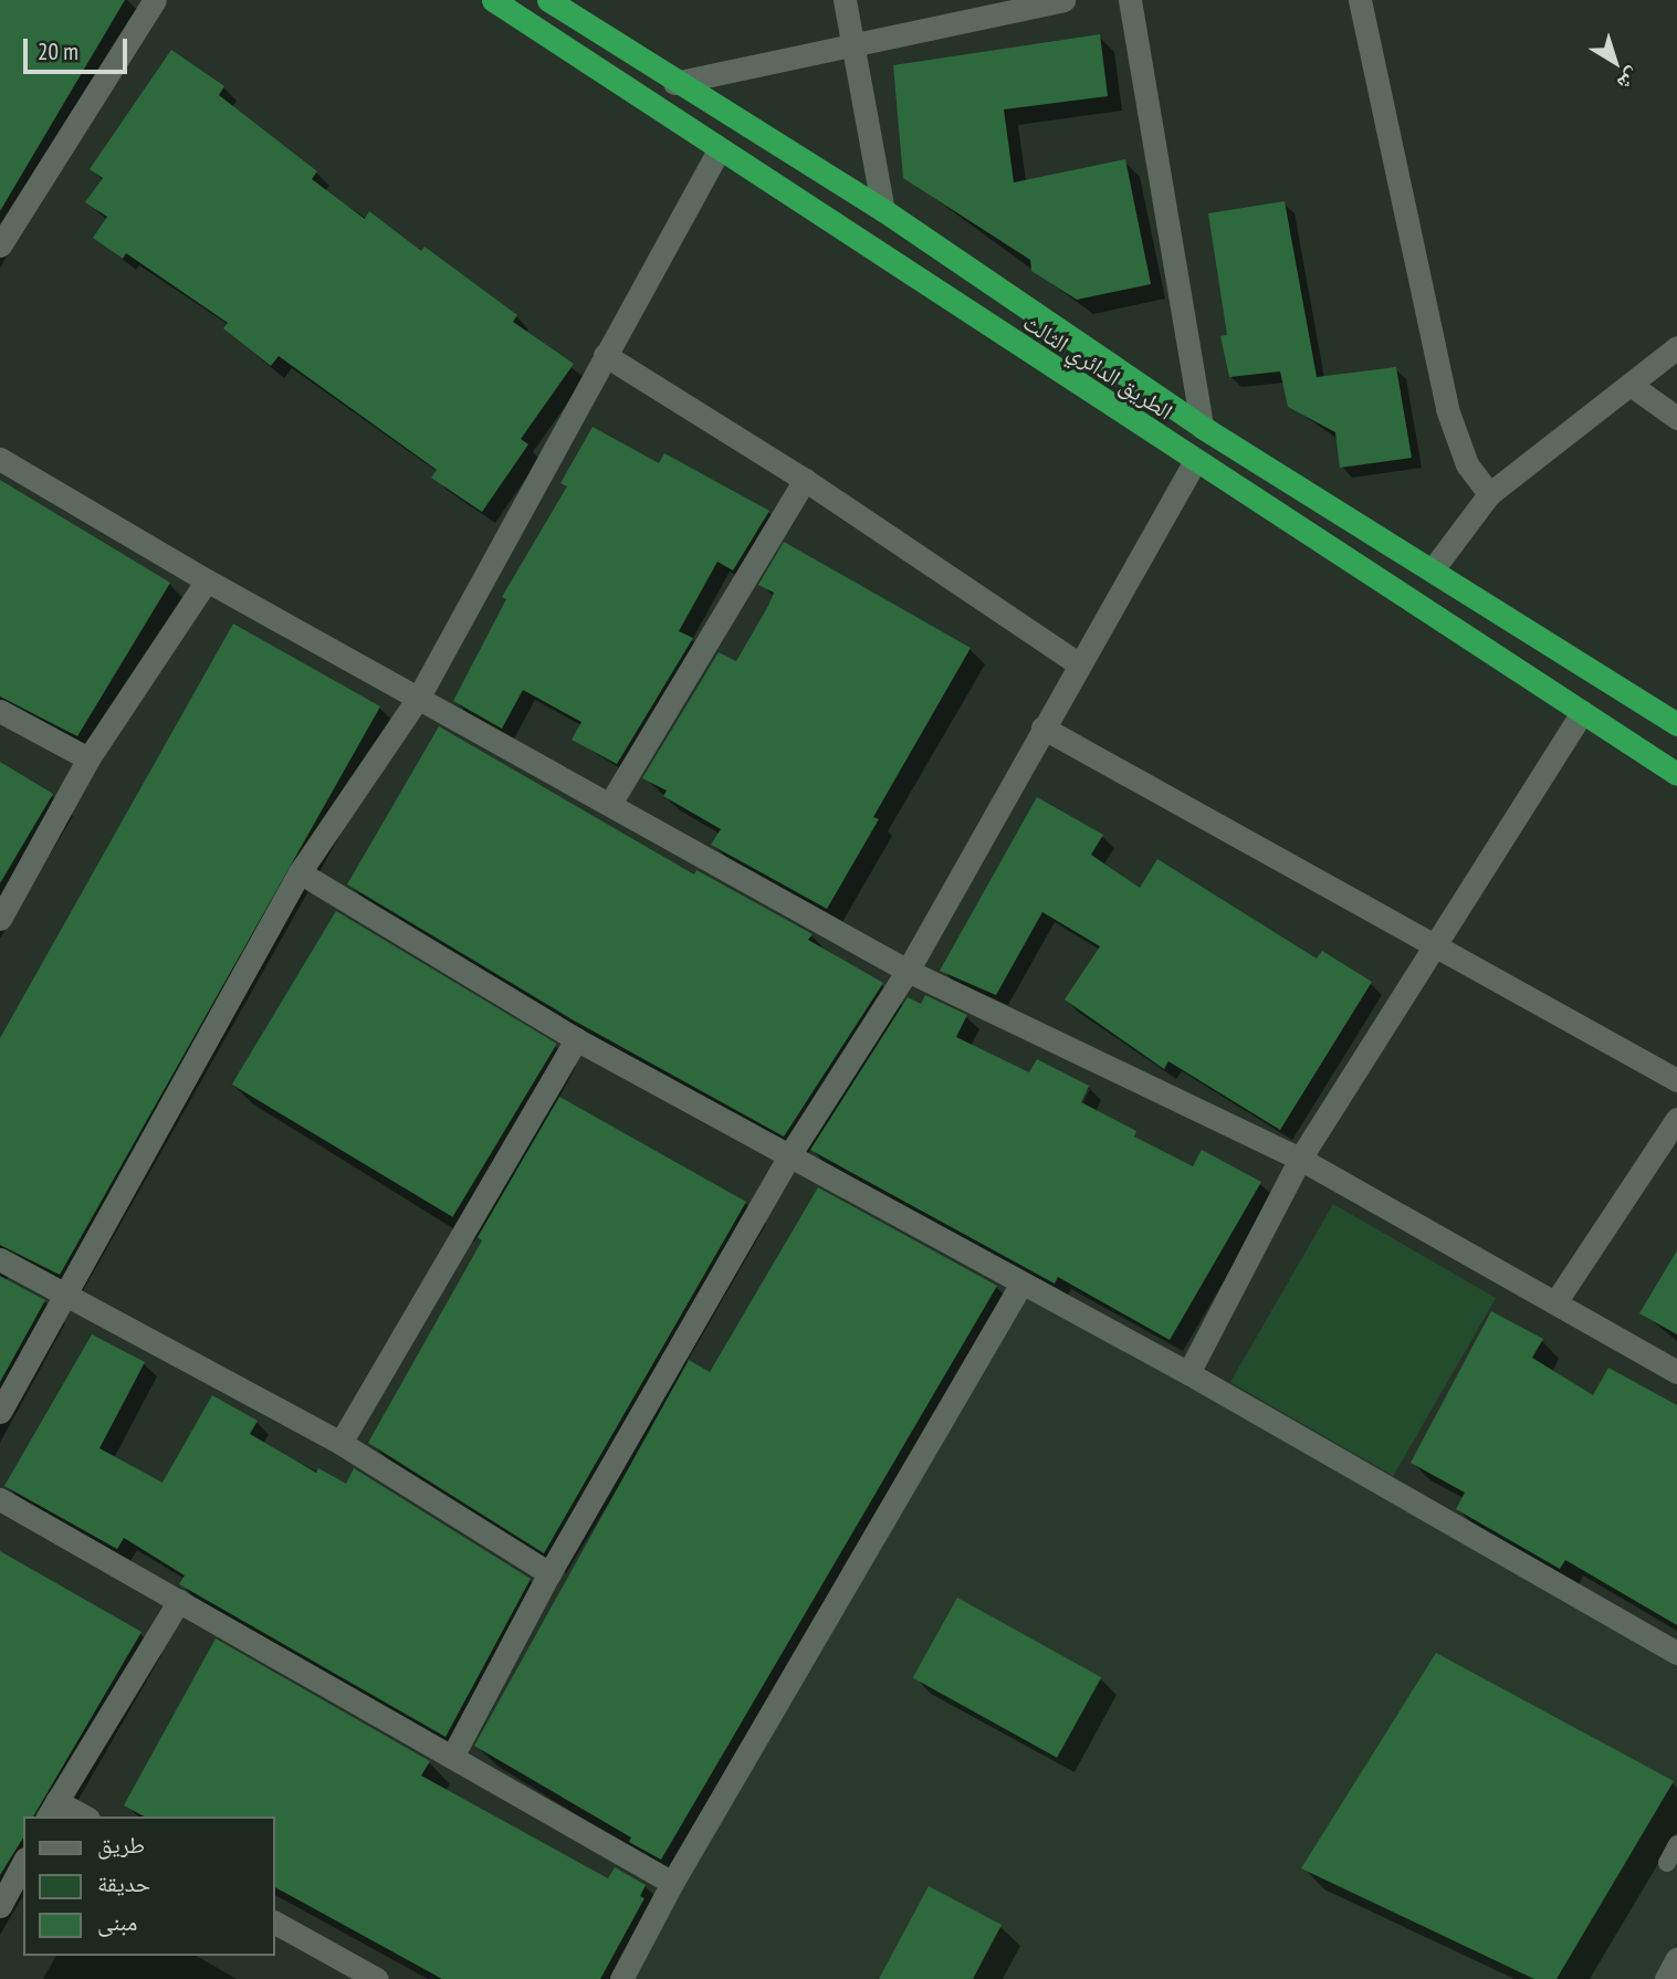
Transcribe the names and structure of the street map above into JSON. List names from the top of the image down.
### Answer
{
  "streets": {
    "highway": ["الطريق الدائري الثالث"]
  },
  "legend": ["طريق", "حديقة", "مبنى"],
  "scale_bar": "20 m",
  "north": "bottom right"
}
